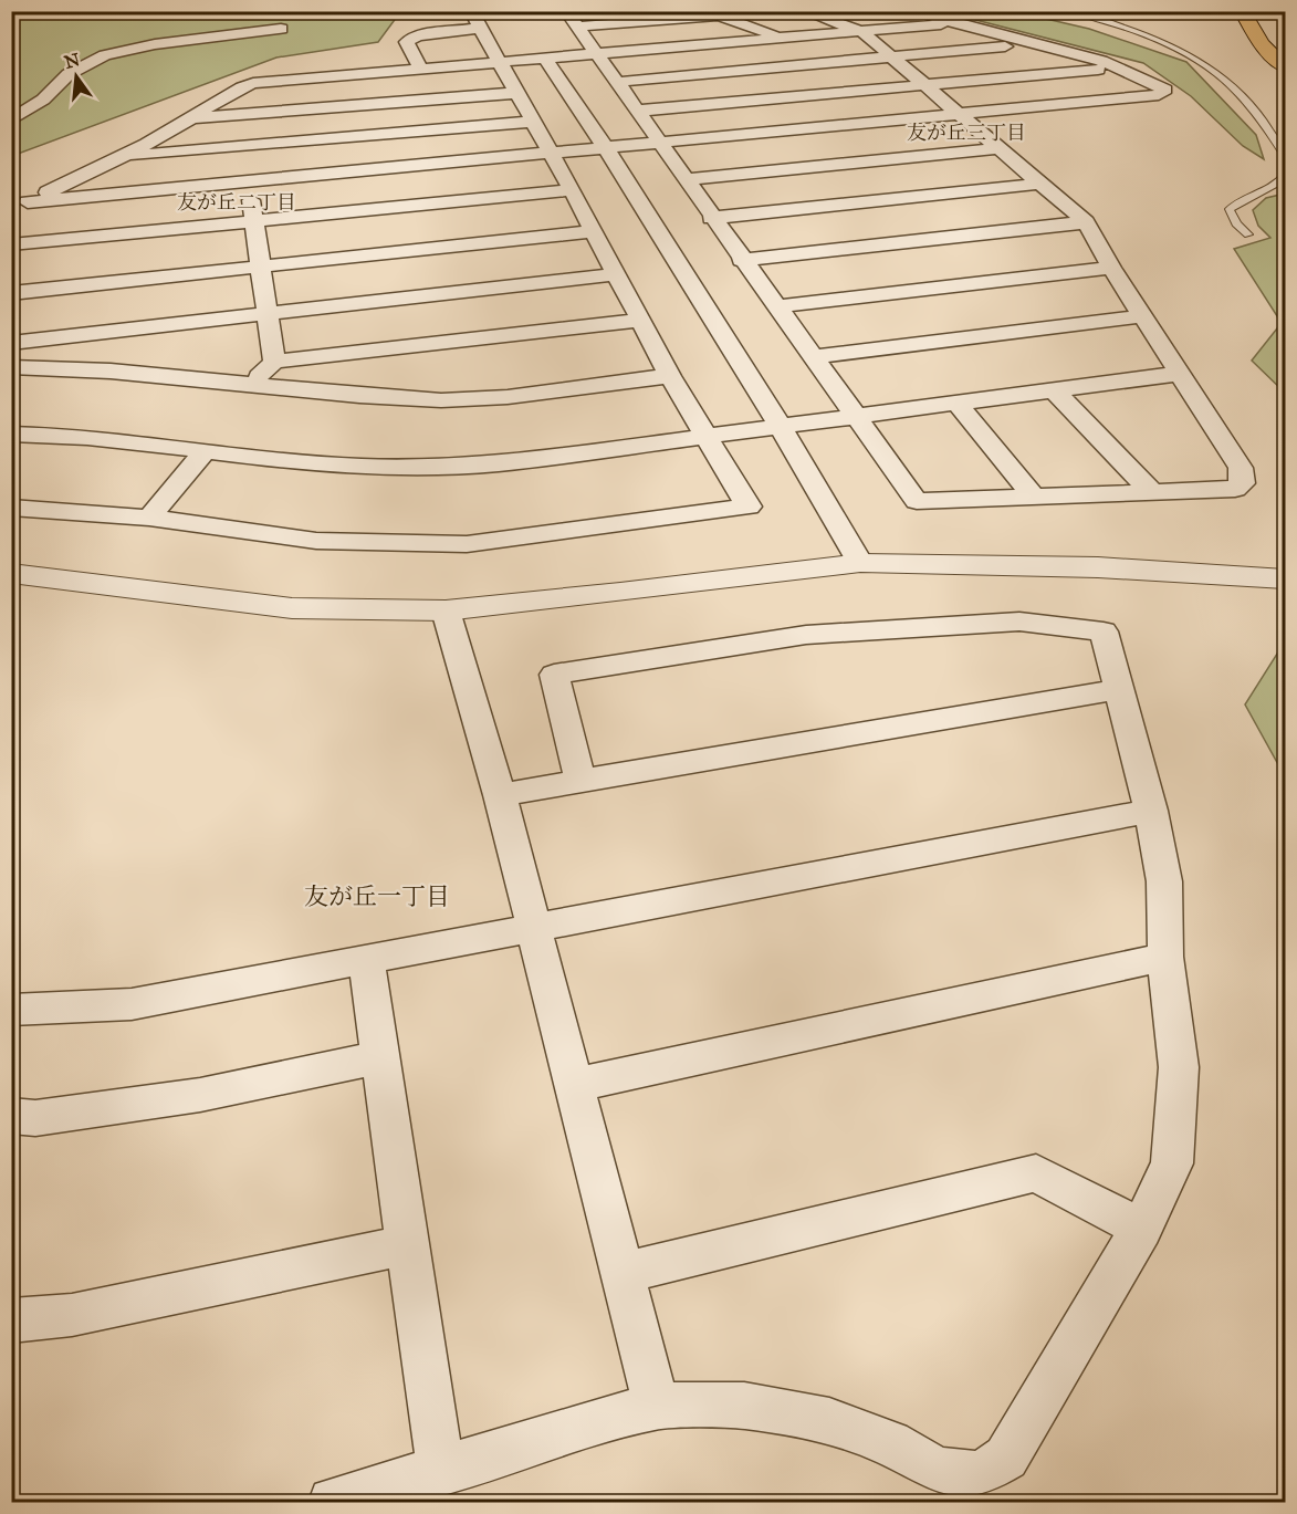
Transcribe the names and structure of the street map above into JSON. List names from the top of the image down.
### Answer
{
  "districts": ["友が丘三丁目", "友が丘二丁目", "友が丘一丁目"],
  "north": "top"
}
